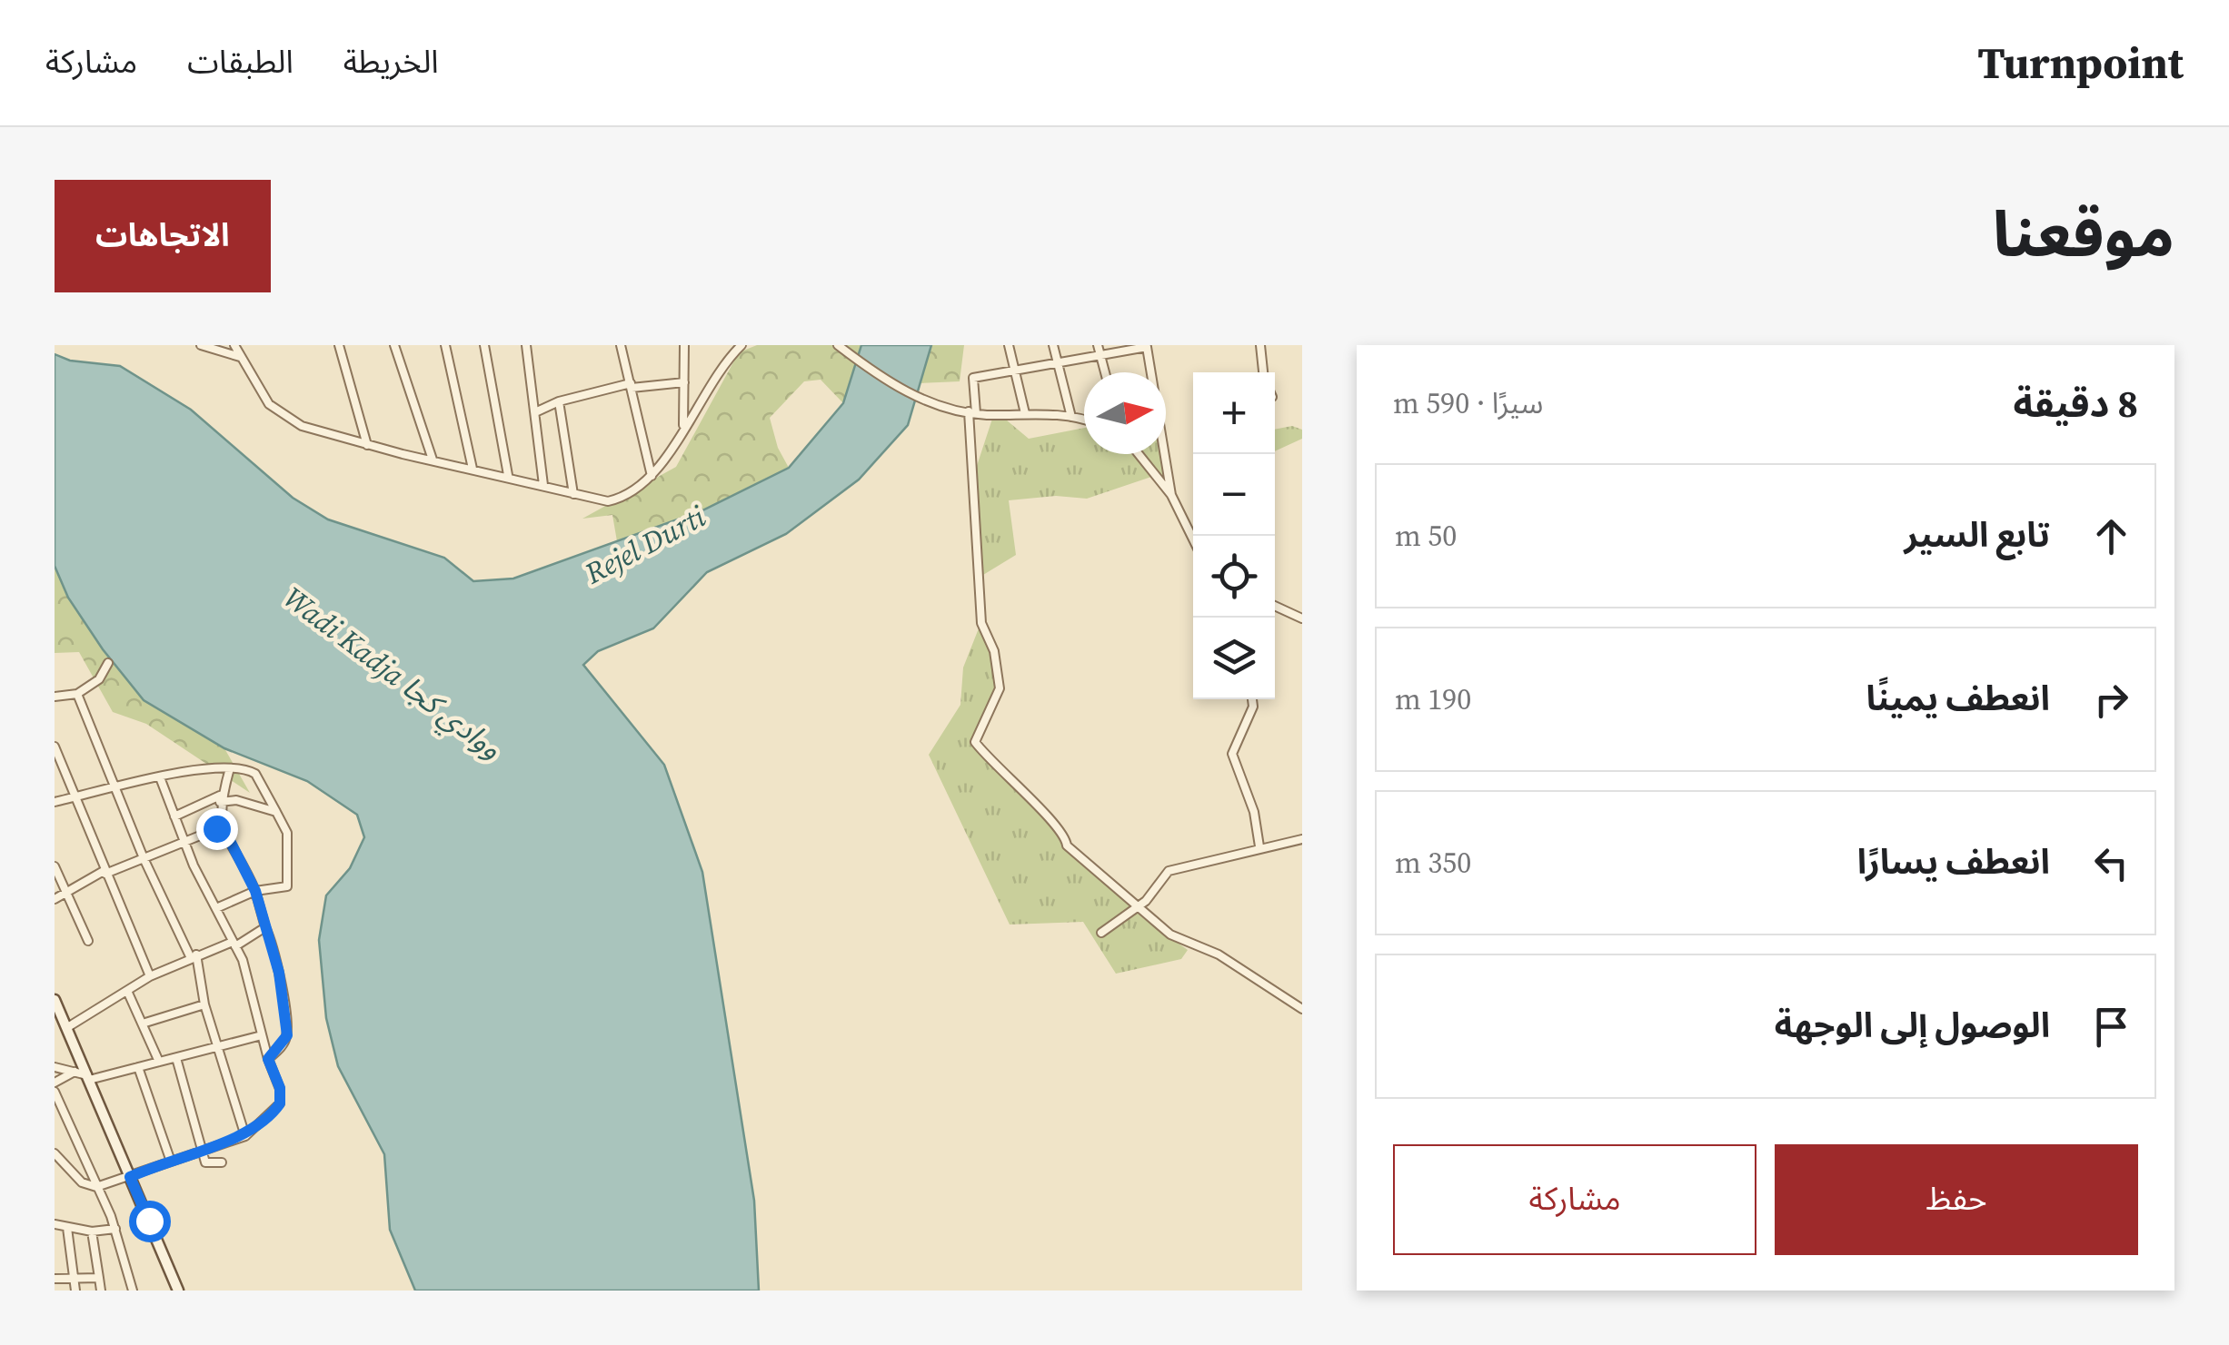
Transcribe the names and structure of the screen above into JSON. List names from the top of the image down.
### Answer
{
  "water": ["Rejel Durti", "Wadi Kadja ووادي كجا"],
  "north": "right",
  "page": {
    "header": "Turnpoint",
    "nav": ["الخريطة", "الطبقات", "مشاركة"],
    "title": "موقعنا",
    "buttons": [
      "الاتجاهات",
      ["حفظ", "مشاركة"]
    ],
    "heading": ["8 دقيقة", "سيرًا · 590 m"],
    "map_buttons": ["+", "−"],
    "list": [
      ["تابع السير", "50 m"],
      ["انعطف يمينًا", "190 m"],
      ["انعطف يسارًا", "350 m"],
      "الوصول إلى الوجهة"
    ]
  }
}
